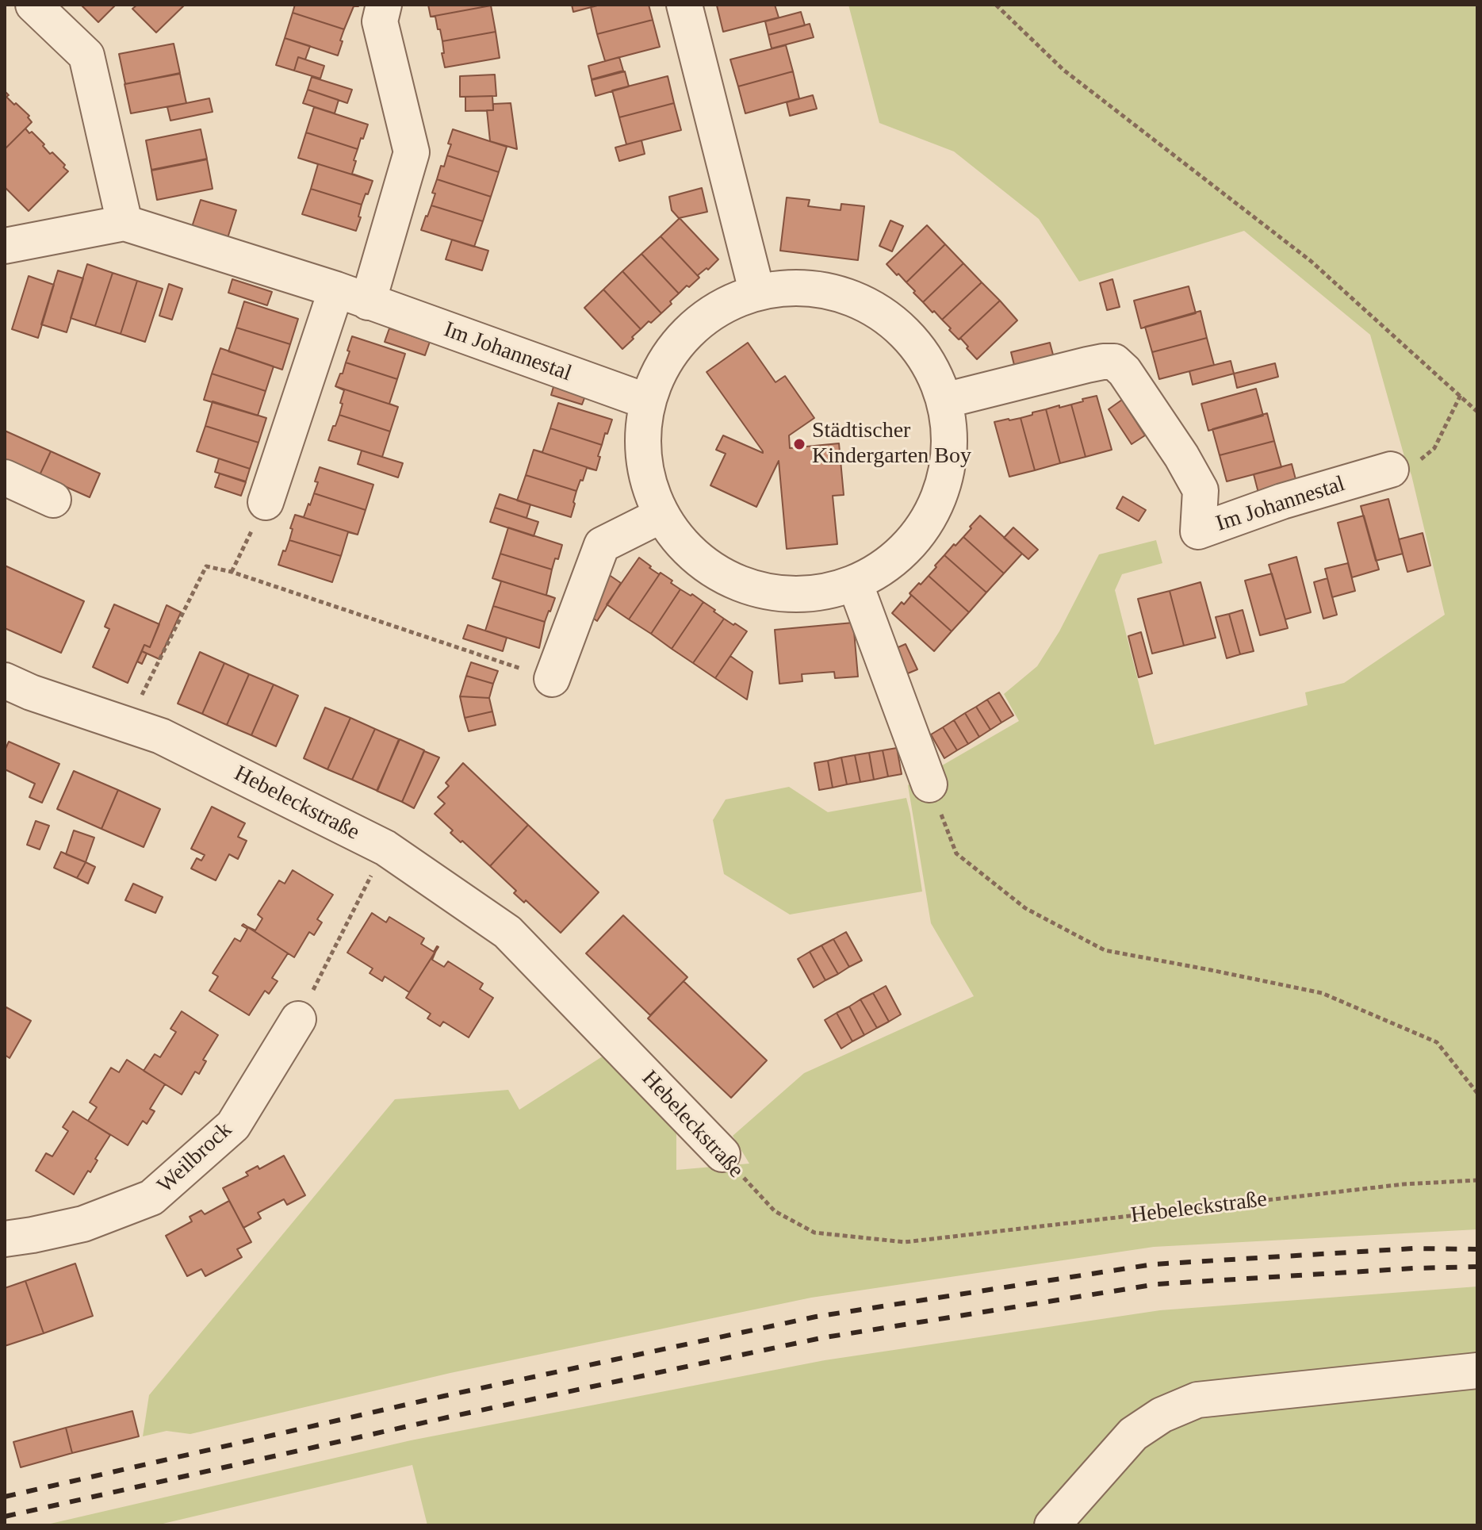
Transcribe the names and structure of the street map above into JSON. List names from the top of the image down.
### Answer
{
  "streets": {
    "street": ["Im Johannestal", "Hebeleckstraße", "Weilbrock"]
  },
  "places": ["Städtischer Kindergarten Boy"]
}
